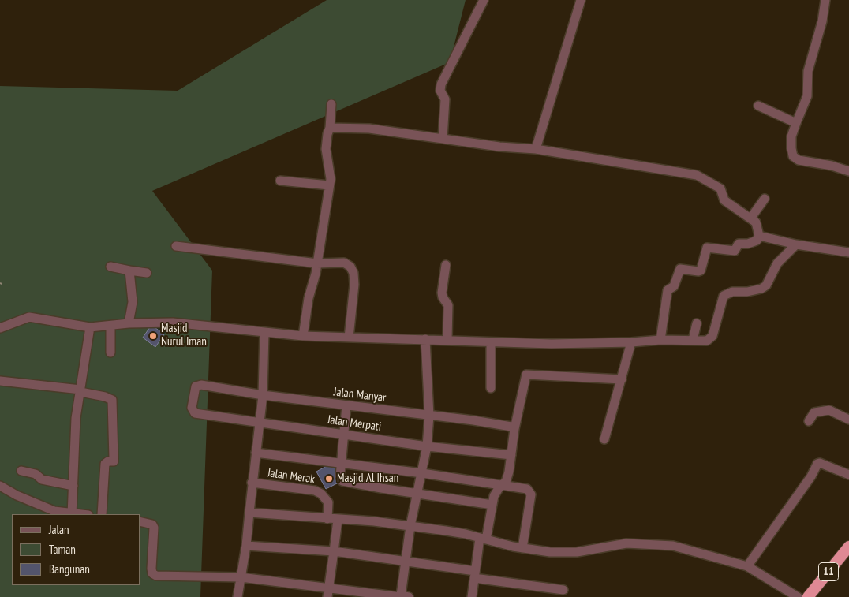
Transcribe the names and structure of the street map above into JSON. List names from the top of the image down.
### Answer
{
  "streets": {
    "highway": ["11"],
    "street": ["Jalan Manyar", "Jalan Merpati", "Jalan Merak"]
  },
  "crossings": [
    ["Jalan Manyar", "Jalan Merpati"]
  ],
  "places": ["Masjid Nurul Iman", "Masjid Al Ihsan"],
  "legend": ["Jalan", "Taman", "Bangunan"]
}
